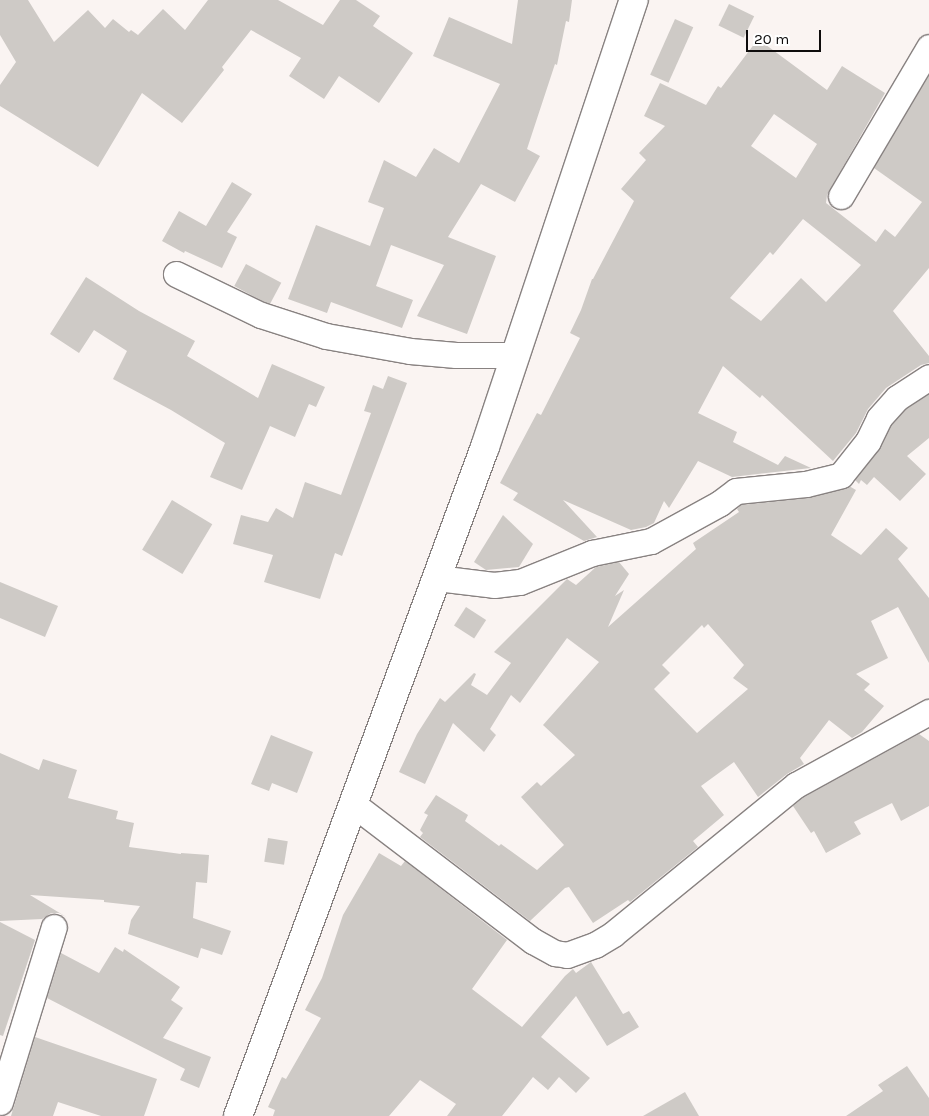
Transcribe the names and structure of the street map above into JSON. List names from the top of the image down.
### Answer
{
  "scale_bar": "20 m"
}
